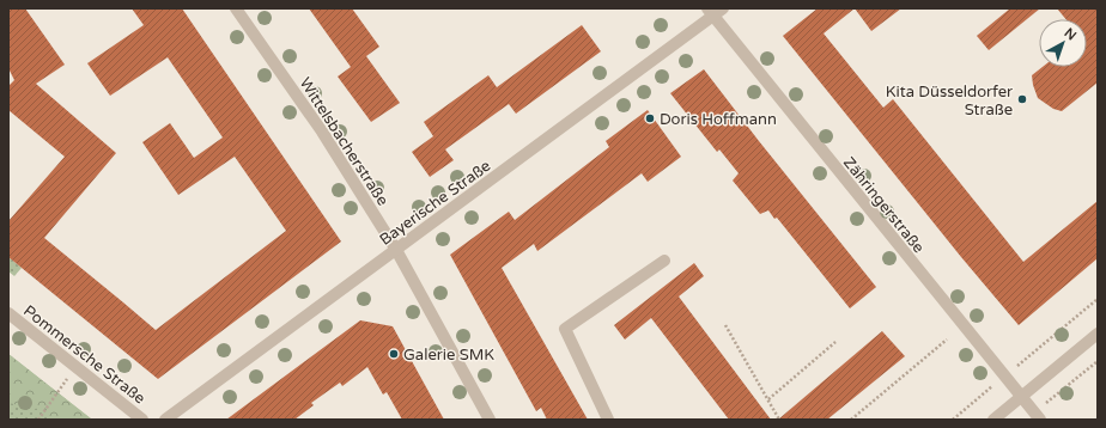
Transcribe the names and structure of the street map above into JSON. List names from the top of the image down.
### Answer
{
  "streets": {
    "street": [
      "Wittelsbacherstraße",
      "Bayerische Straße",
      "Zähringerstraße",
      "Pommersche Straße"
    ]
  },
  "crossings": [
    ["Wittelsbacherstraße", "Bayerische Straße"],
    ["Bayerische Straße", "Zähringerstraße"]
  ],
  "places": ["Kita Düsseldorfer Straße", "Doris Hoffmann", "Galerie SMK"],
  "north": "top right"
}
